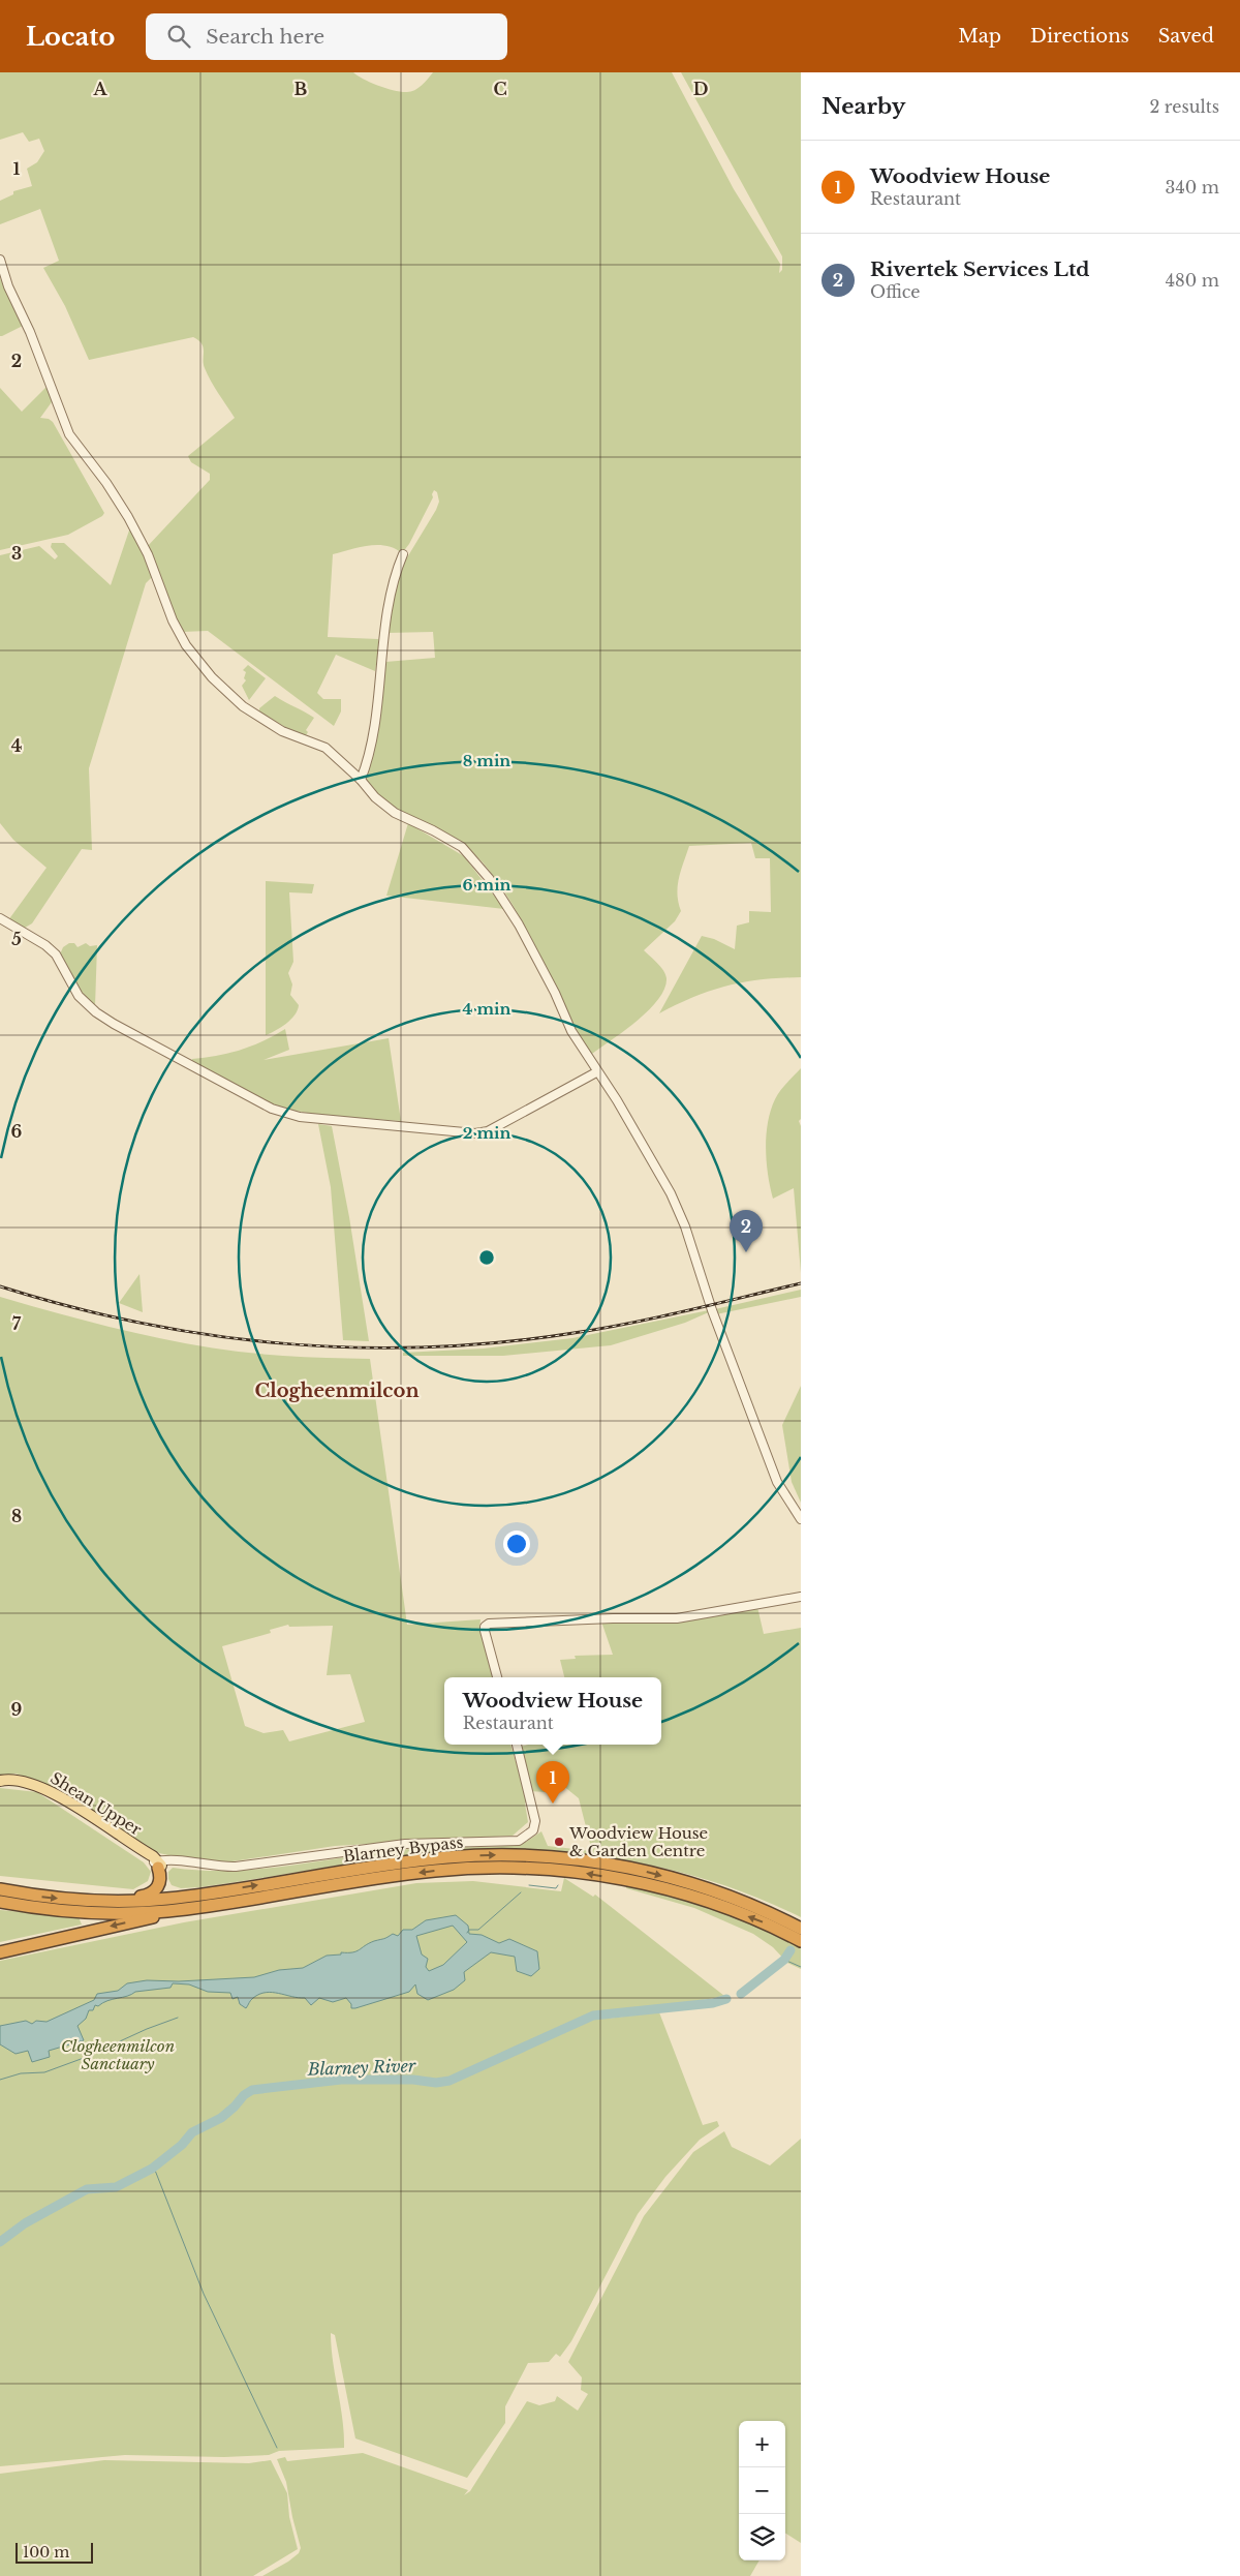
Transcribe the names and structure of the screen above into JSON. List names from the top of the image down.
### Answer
{
  "streets": {
    "highway": ["Blarney Bypass"],
    "main road": ["Shean Upper"]
  },
  "districts": ["Clogheenmilcon"],
  "water": ["Blarney River"],
  "parks": ["Clogheenmilcon Sanctuary"],
  "places": ["Woodview House & Garden Centre"],
  "scale_bar": "100 m",
  "page": {
    "header": "Locato",
    "search": "Search here",
    "nav": ["Map", "Directions", "Saved"],
    "heading": ["Nearby", "2 results"],
    "list": [
      {
        "mark": "1",
        "name": "Woodview House",
        "note": "Restaurant",
        "value": "340 m"
      },
      {
        "mark": "2",
        "name": "Rivertek Services Ltd",
        "note": "Office",
        "value": "480 m"
      }
    ],
    "pins": ["2", "1"],
    "popup": ["Woodview House", "Restaurant"],
    "map_buttons": ["+", "−"],
    "scale": "100 m"
  },
  "grid": {
    "columns": [
      "A",
      "B",
      "C",
      "D"
    ],
    "rows": [
      "1",
      "2",
      "3",
      "4",
      "5",
      "6",
      "7",
      "8",
      "9"
    ]
  },
  "rings": [
    "8 min",
    "6 min",
    "4 min",
    "2 min"
  ]
}
